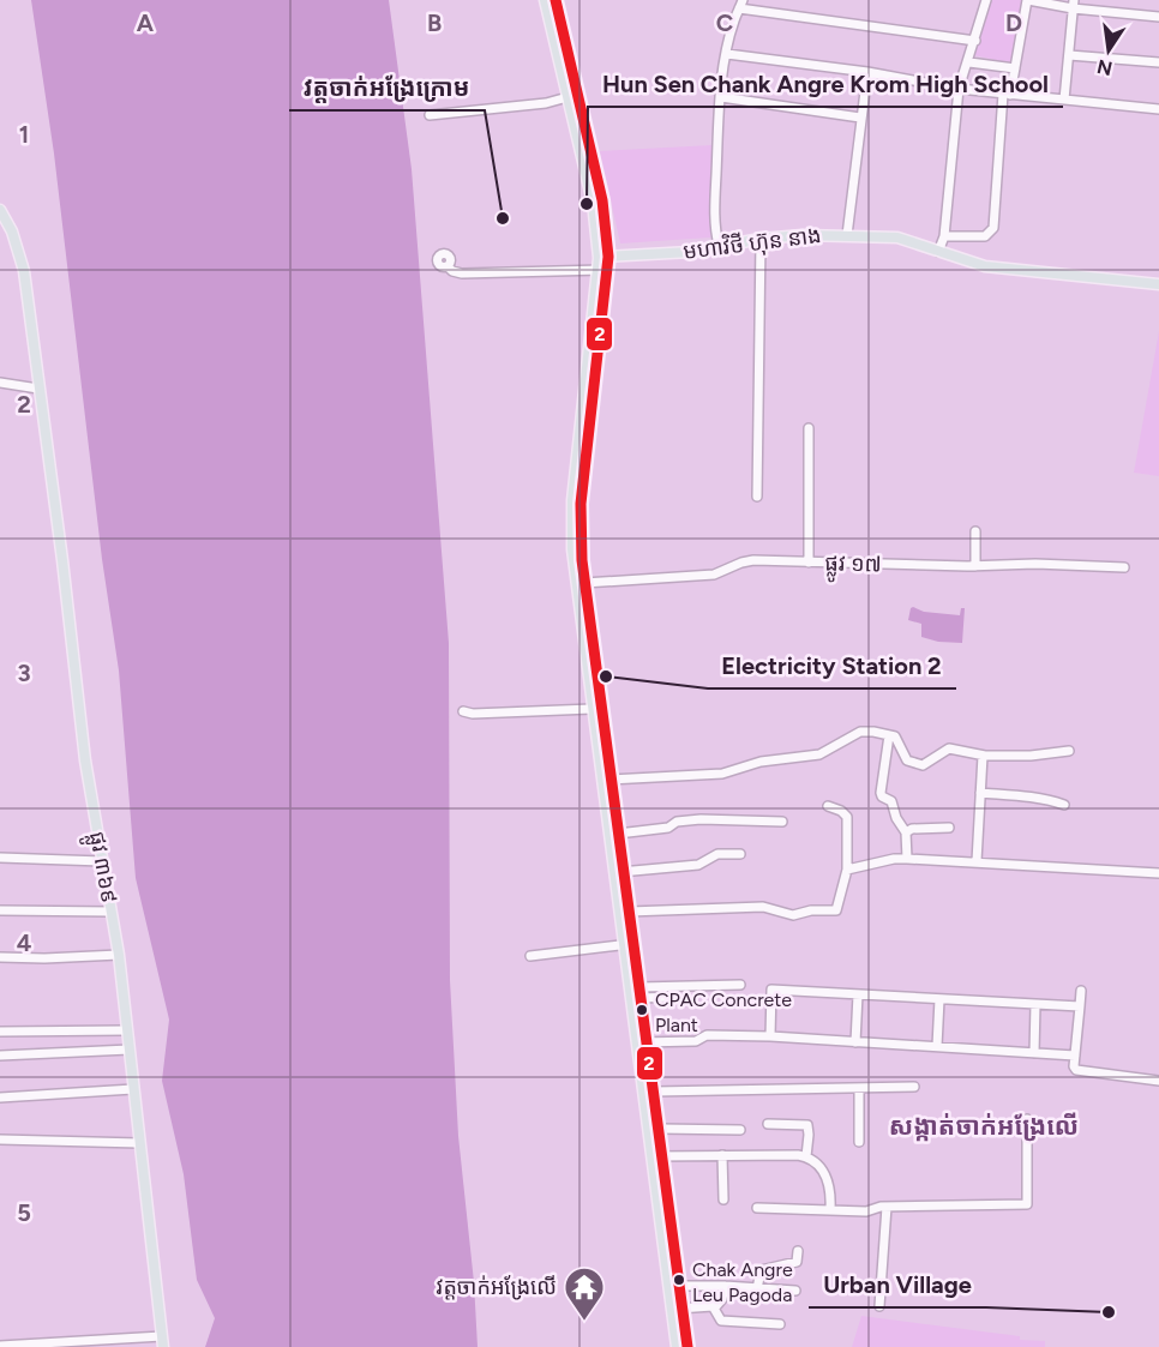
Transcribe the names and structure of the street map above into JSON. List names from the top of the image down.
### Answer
{
  "streets": {
    "main road": ["មហាវិថី ហ៊ុន នាង", "ផ្លូវ ៣៦៩"],
    "street": ["ផ្លូវ ១៧"]
  },
  "districts": ["សង្កាត់ចាក់អង្រែលើ"],
  "places": {
    "other": [
      "Hun Sen Chank Angre Krom High School",
      "វត្តចាក់អង្រែក្រោម",
      "Electricity Station 2",
      "CPAC Concrete Plant",
      "Chak Angre Leu Pagoda",
      "Urban Village"
    ],
    "temple": ["វត្តចាក់អង្រែលើ"]
  },
  "lines": ["transit line 2"],
  "north": "bottom",
  "grid": {
    "columns": [
      "A",
      "B",
      "C",
      "D"
    ],
    "rows": [
      "1",
      "2",
      "3",
      "4",
      "5"
    ]
  }
}
